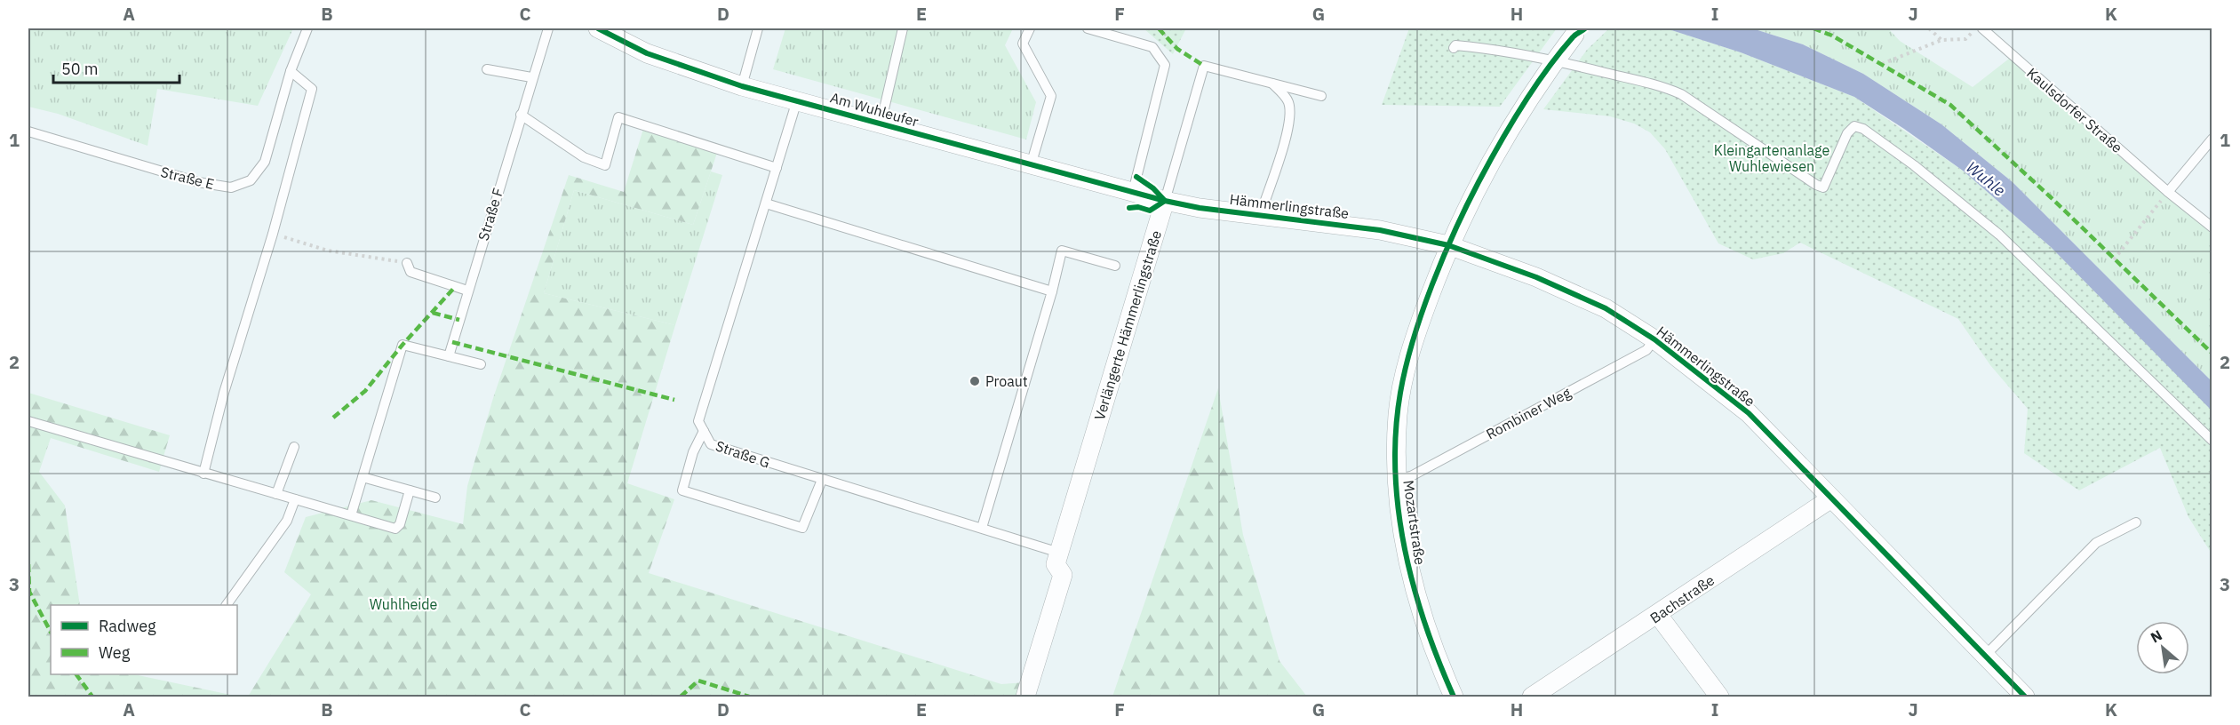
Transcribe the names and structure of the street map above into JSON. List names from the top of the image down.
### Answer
{
  "streets": {
    "street": [
      "Am Wuhleufer",
      "Hämmerlingstraße",
      "Verlängerte Hämmerlingstraße",
      "Mozartstraße",
      "Bachstraße"
    ],
    "lane": [
      "Kaulsdorfer Straße",
      "Straße E",
      "Straße F",
      "Rombiner Weg",
      "Straße G"
    ]
  },
  "crossings": [
    ["Am Wuhleufer", "Hämmerlingstraße"],
    ["Am Wuhleufer", "Verlängerte Hämmerlingstraße"],
    ["Am Wuhleufer", "Straße G"],
    ["Hämmerlingstraße", "Verlängerte Hämmerlingstraße"],
    ["Hämmerlingstraße", "Rombiner Weg"],
    ["Hämmerlingstraße", "Mozartstraße"],
    ["Hämmerlingstraße", "Bachstraße"],
    ["Verlängerte Hämmerlingstraße", "Straße G"],
    ["Rombiner Weg", "Mozartstraße"]
  ],
  "water": ["Wuhle"],
  "parks": ["Kleingartenanlage Wuhlewiesen", "Wuhlheide"],
  "places": ["Proaut"],
  "legend": ["Radweg", "Weg"],
  "scale_bar": "50 m",
  "north": "top left",
  "grid": {
    "columns": [
      "A",
      "B",
      "C",
      "D",
      "E",
      "F",
      "G",
      "H",
      "I",
      "J",
      "K"
    ],
    "rows": ["1", "2", "3"]
  }
}
